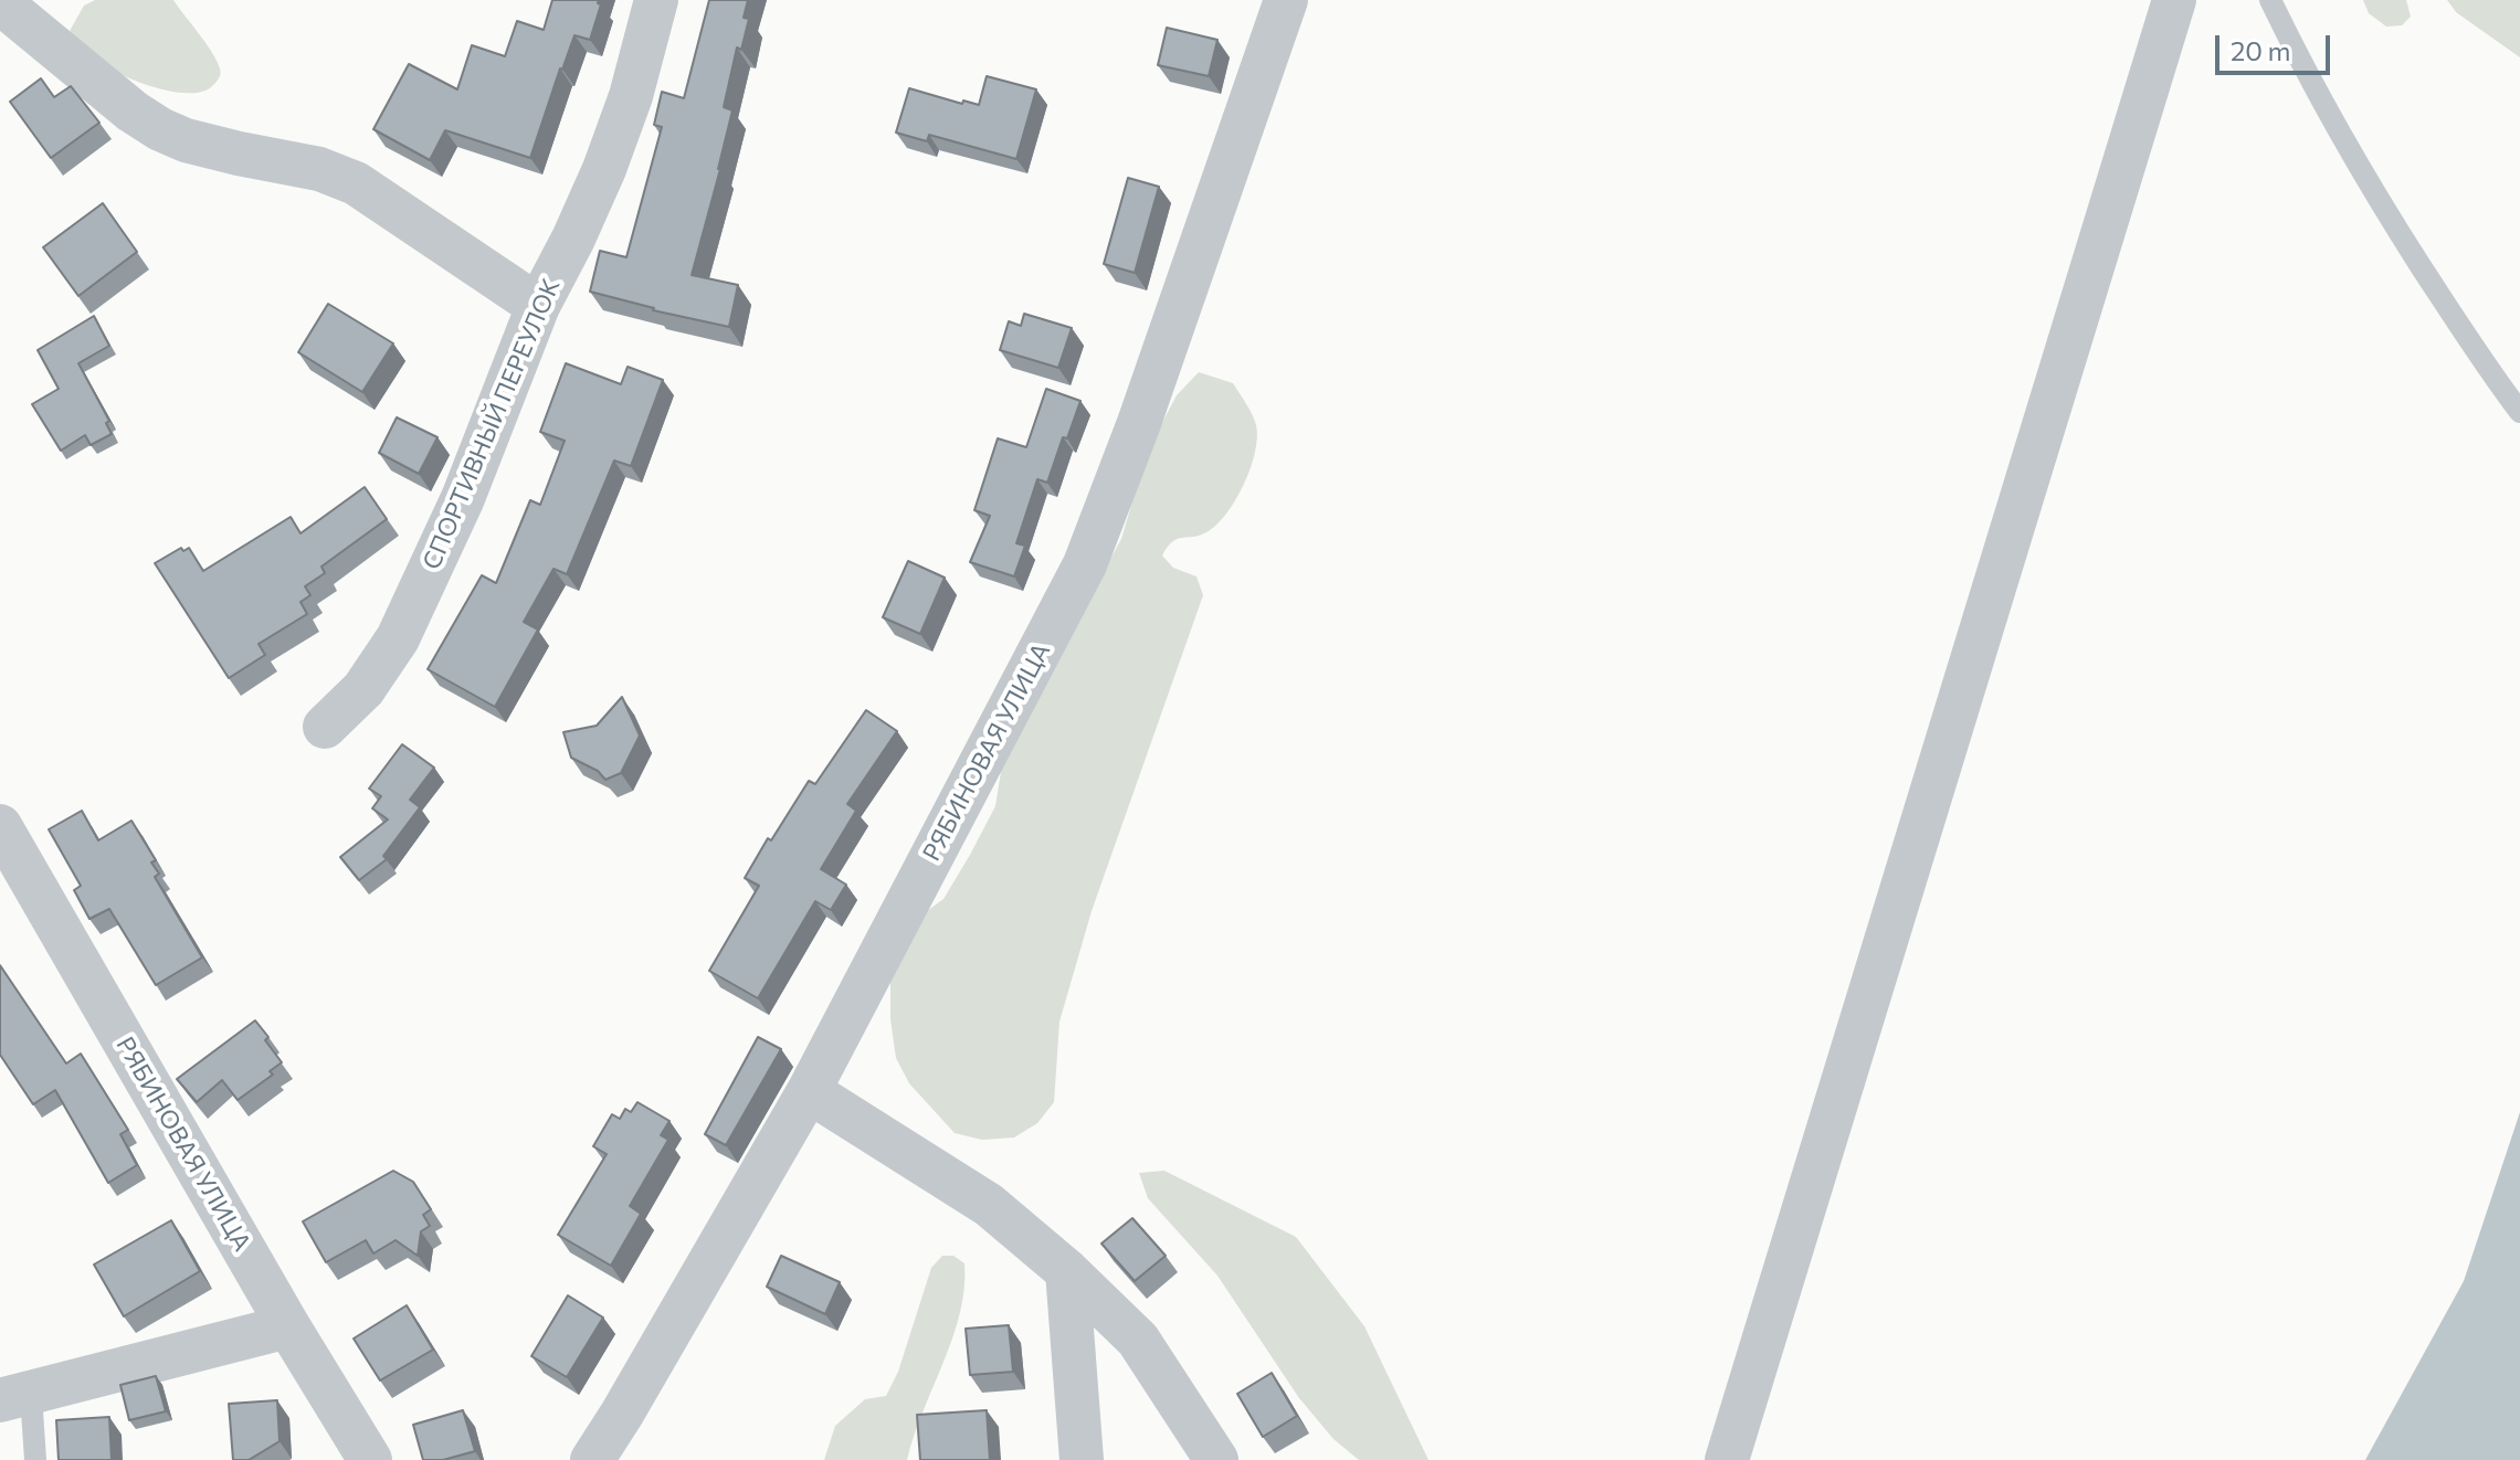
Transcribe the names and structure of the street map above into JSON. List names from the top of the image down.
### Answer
{
  "streets": {
    "street": ["СПОРТИВНЫЙ ПЕРЕУЛОК", "РЯБИНОВАЯ УЛИЦА"]
  },
  "scale_bar": "20 m"
}
